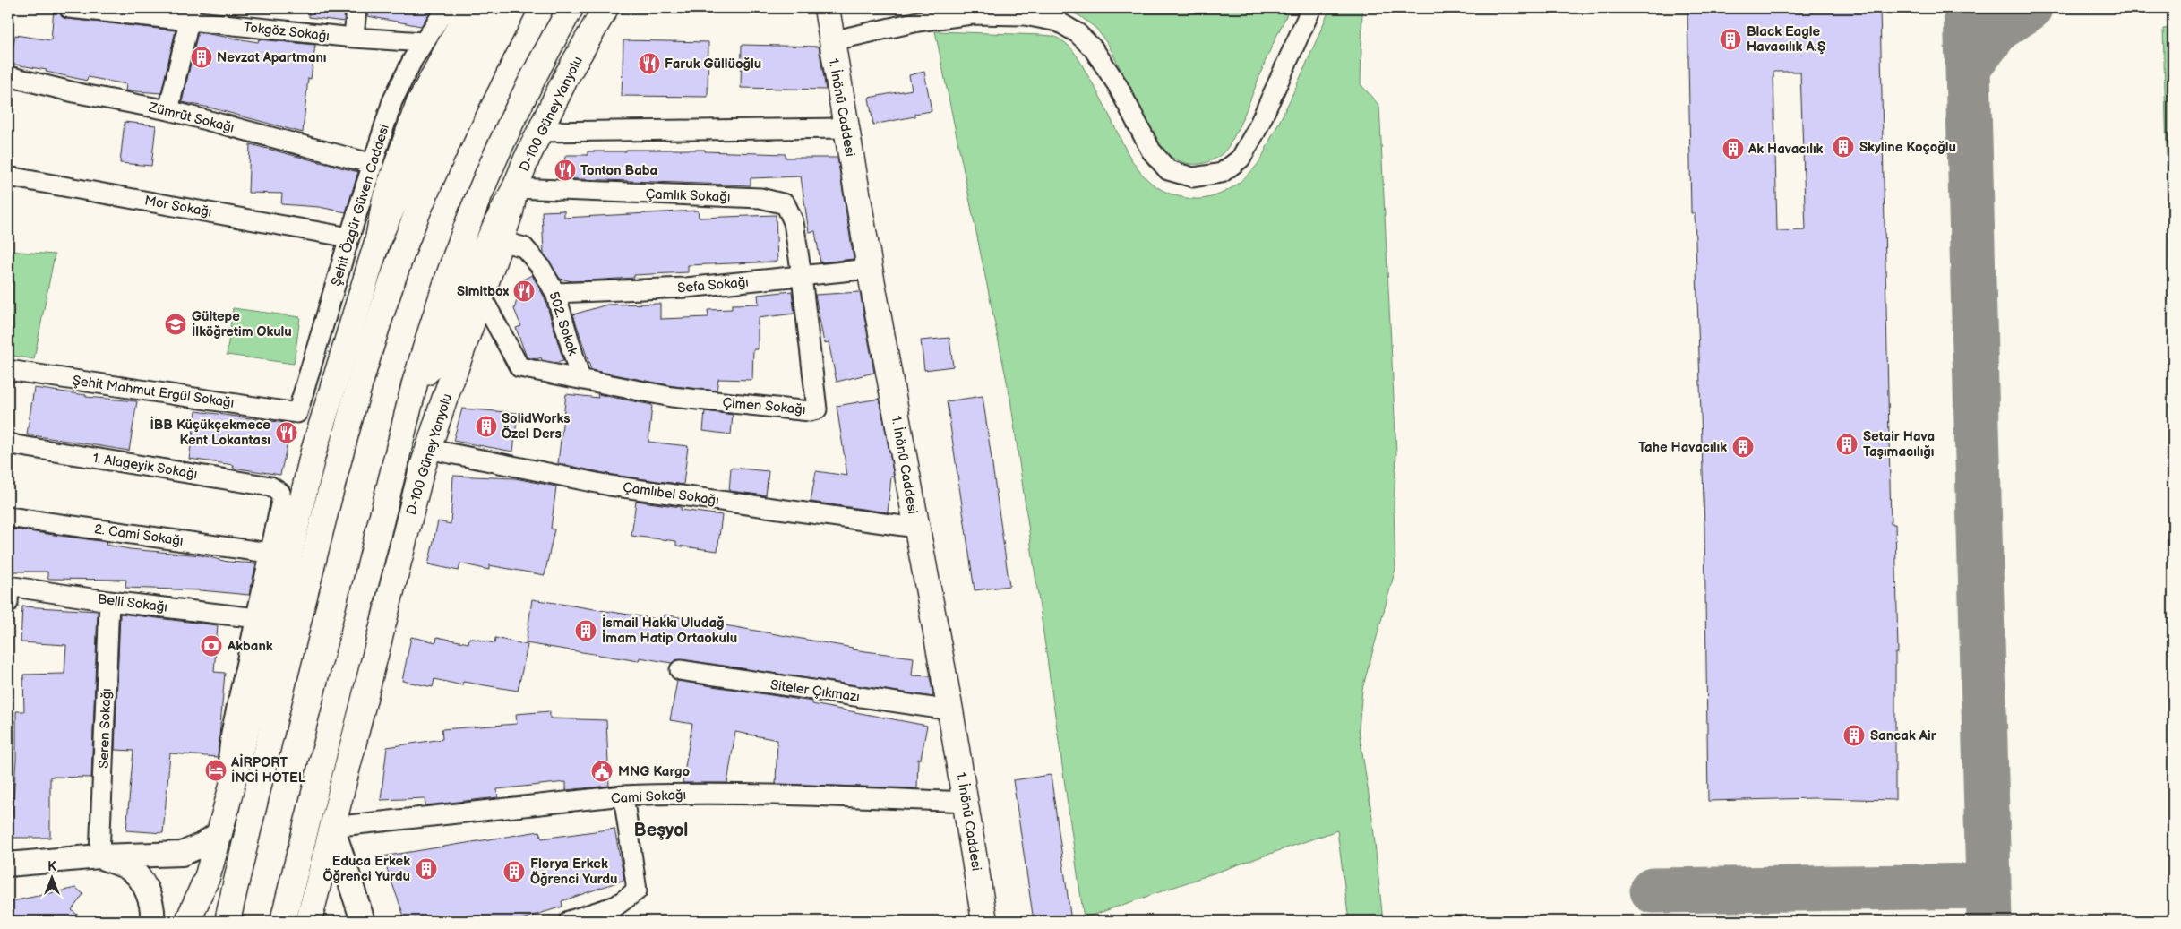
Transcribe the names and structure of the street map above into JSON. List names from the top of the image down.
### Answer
{
  "streets": {
    "main road": ["1. İnönü Caddesi", "D-100 Güney Yanyolu"],
    "street": [
      "Tokgöz Sokağı",
      "Zümrüt Sokağı",
      "Çamlık Sokağı",
      "Şehit Özgür Güven Caddesi",
      "Mor Sokağı",
      "Sefa Sokağı",
      "502. Sokak",
      "Şehit Mahmut Ergül Sokağı",
      "Çimen Sokağı",
      "1. Alageyik Sokağı",
      "Çamlıbel Sokağı",
      "2. Cami Sokağı",
      "Belli Sokağı",
      "Siteler Çıkmazı",
      "Seren Sokağı",
      "Cami Sokağı"
    ]
  },
  "crossings": [
    ["Tokgöz Sokağı", "Şehit Özgür Güven Caddesi"],
    ["1. İnönü Caddesi", "Sefa Sokağı"],
    ["1. İnönü Caddesi", "Çamlıbel Sokağı"],
    ["1. İnönü Caddesi", "Siteler Çıkmazı"],
    ["1. İnönü Caddesi", "Cami Sokağı"],
    ["D-100 Güney Yanyolu", "Çamlık Sokağı"],
    ["D-100 Güney Yanyolu", "502. Sokak"],
    ["D-100 Güney Yanyolu", "Çamlıbel Sokağı"],
    ["D-100 Güney Yanyolu", "Cami Sokağı"],
    ["Zümrüt Sokağı", "Şehit Özgür Güven Caddesi"],
    ["Çamlık Sokağı", "Sefa Sokağı"],
    ["Çamlık Sokağı", "Çimen Sokağı"],
    ["Şehit Özgür Güven Caddesi", "Mor Sokağı"],
    ["Şehit Özgür Güven Caddesi", "Şehit Mahmut Ergül Sokağı"],
    ["Sefa Sokağı", "502. Sokak"],
    ["Sefa Sokağı", "Çimen Sokağı"],
    ["502. Sokak", "Çimen Sokağı"],
    ["1. Alageyik Sokağı", "2. Cami Sokağı"],
    ["Belli Sokağı", "Seren Sokağı"]
  ],
  "districts": ["Beşyol"],
  "places": {
    "building": [
      "Black Eagle Havacılık A.Ş",
      "Nevzat Apartmanı",
      "Skyline Koçoğlu",
      "Ak Havacılık",
      "SolidWorks Özel Ders",
      "Setair Hava Taşımacılığı",
      "Tahe Havacılık",
      "İsmail Hakkı Uludağ İmam Hatip Ortaokulu",
      "Sancak Air",
      "Educa Erkek Öğrenci Yurdu",
      "Florya Erkek Öğrenci Yurdu"
    ],
    "restaurant": [
      "Faruk Güllüoğlu",
      "Tonton Baba",
      "Simitbox",
      "İBB Küçükçekmece Kent Lokantası"
    ],
    "school or university": ["Gültepe İlköğretim Okulu"],
    "bank": ["Akbank"],
    "hotel": ["AİRPORT İNCİ HOTEL"],
    "public building": ["MNG Kargo"]
  },
  "north": "top"
}
